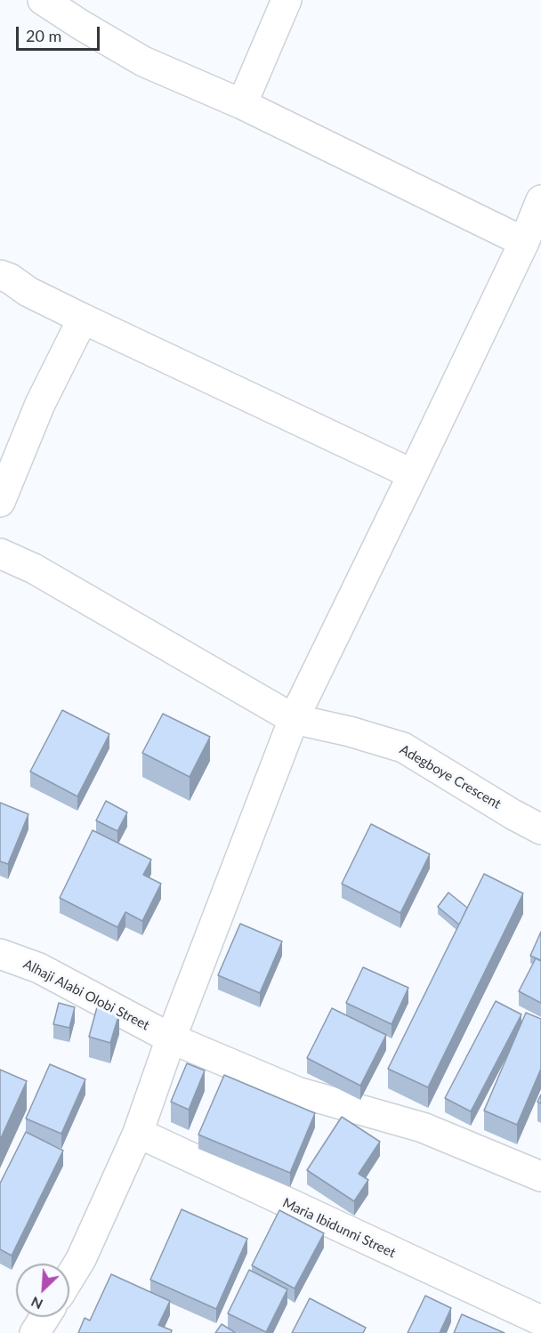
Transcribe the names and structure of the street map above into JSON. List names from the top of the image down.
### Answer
{
  "streets": {
    "street": ["Adegboye Crescent", "Alhaji Alabi Olobi Street", "Maria Ibidunni Street"]
  },
  "scale_bar": "20 m",
  "north": "bottom left"
}
